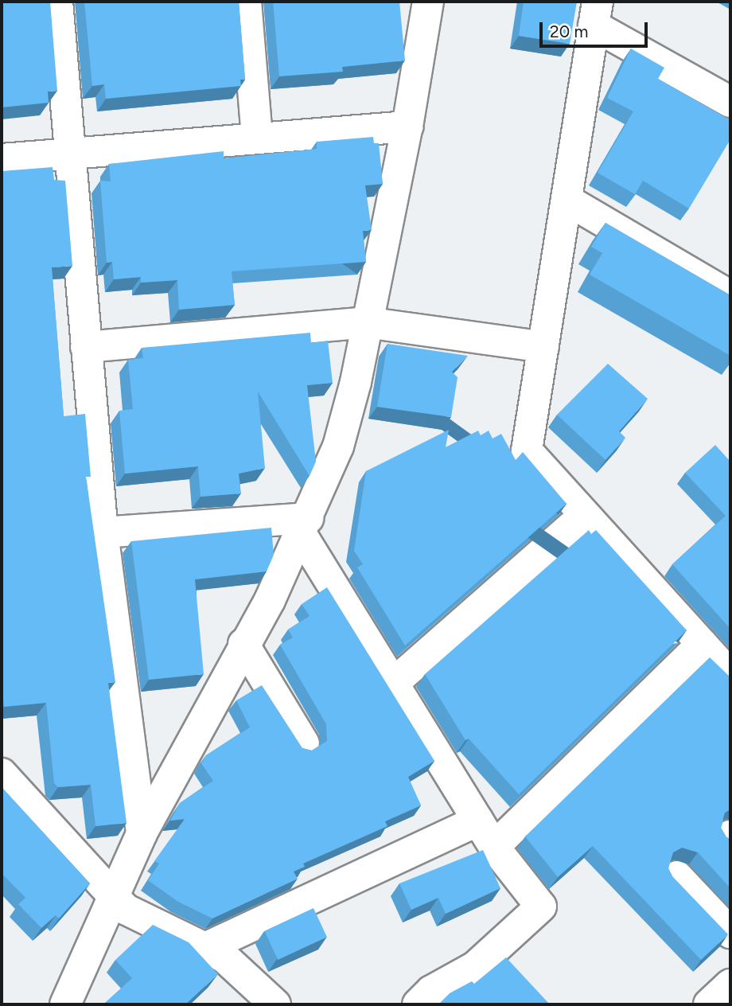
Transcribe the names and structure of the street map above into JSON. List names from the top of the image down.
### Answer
{
  "scale_bar": "20 m"
}
